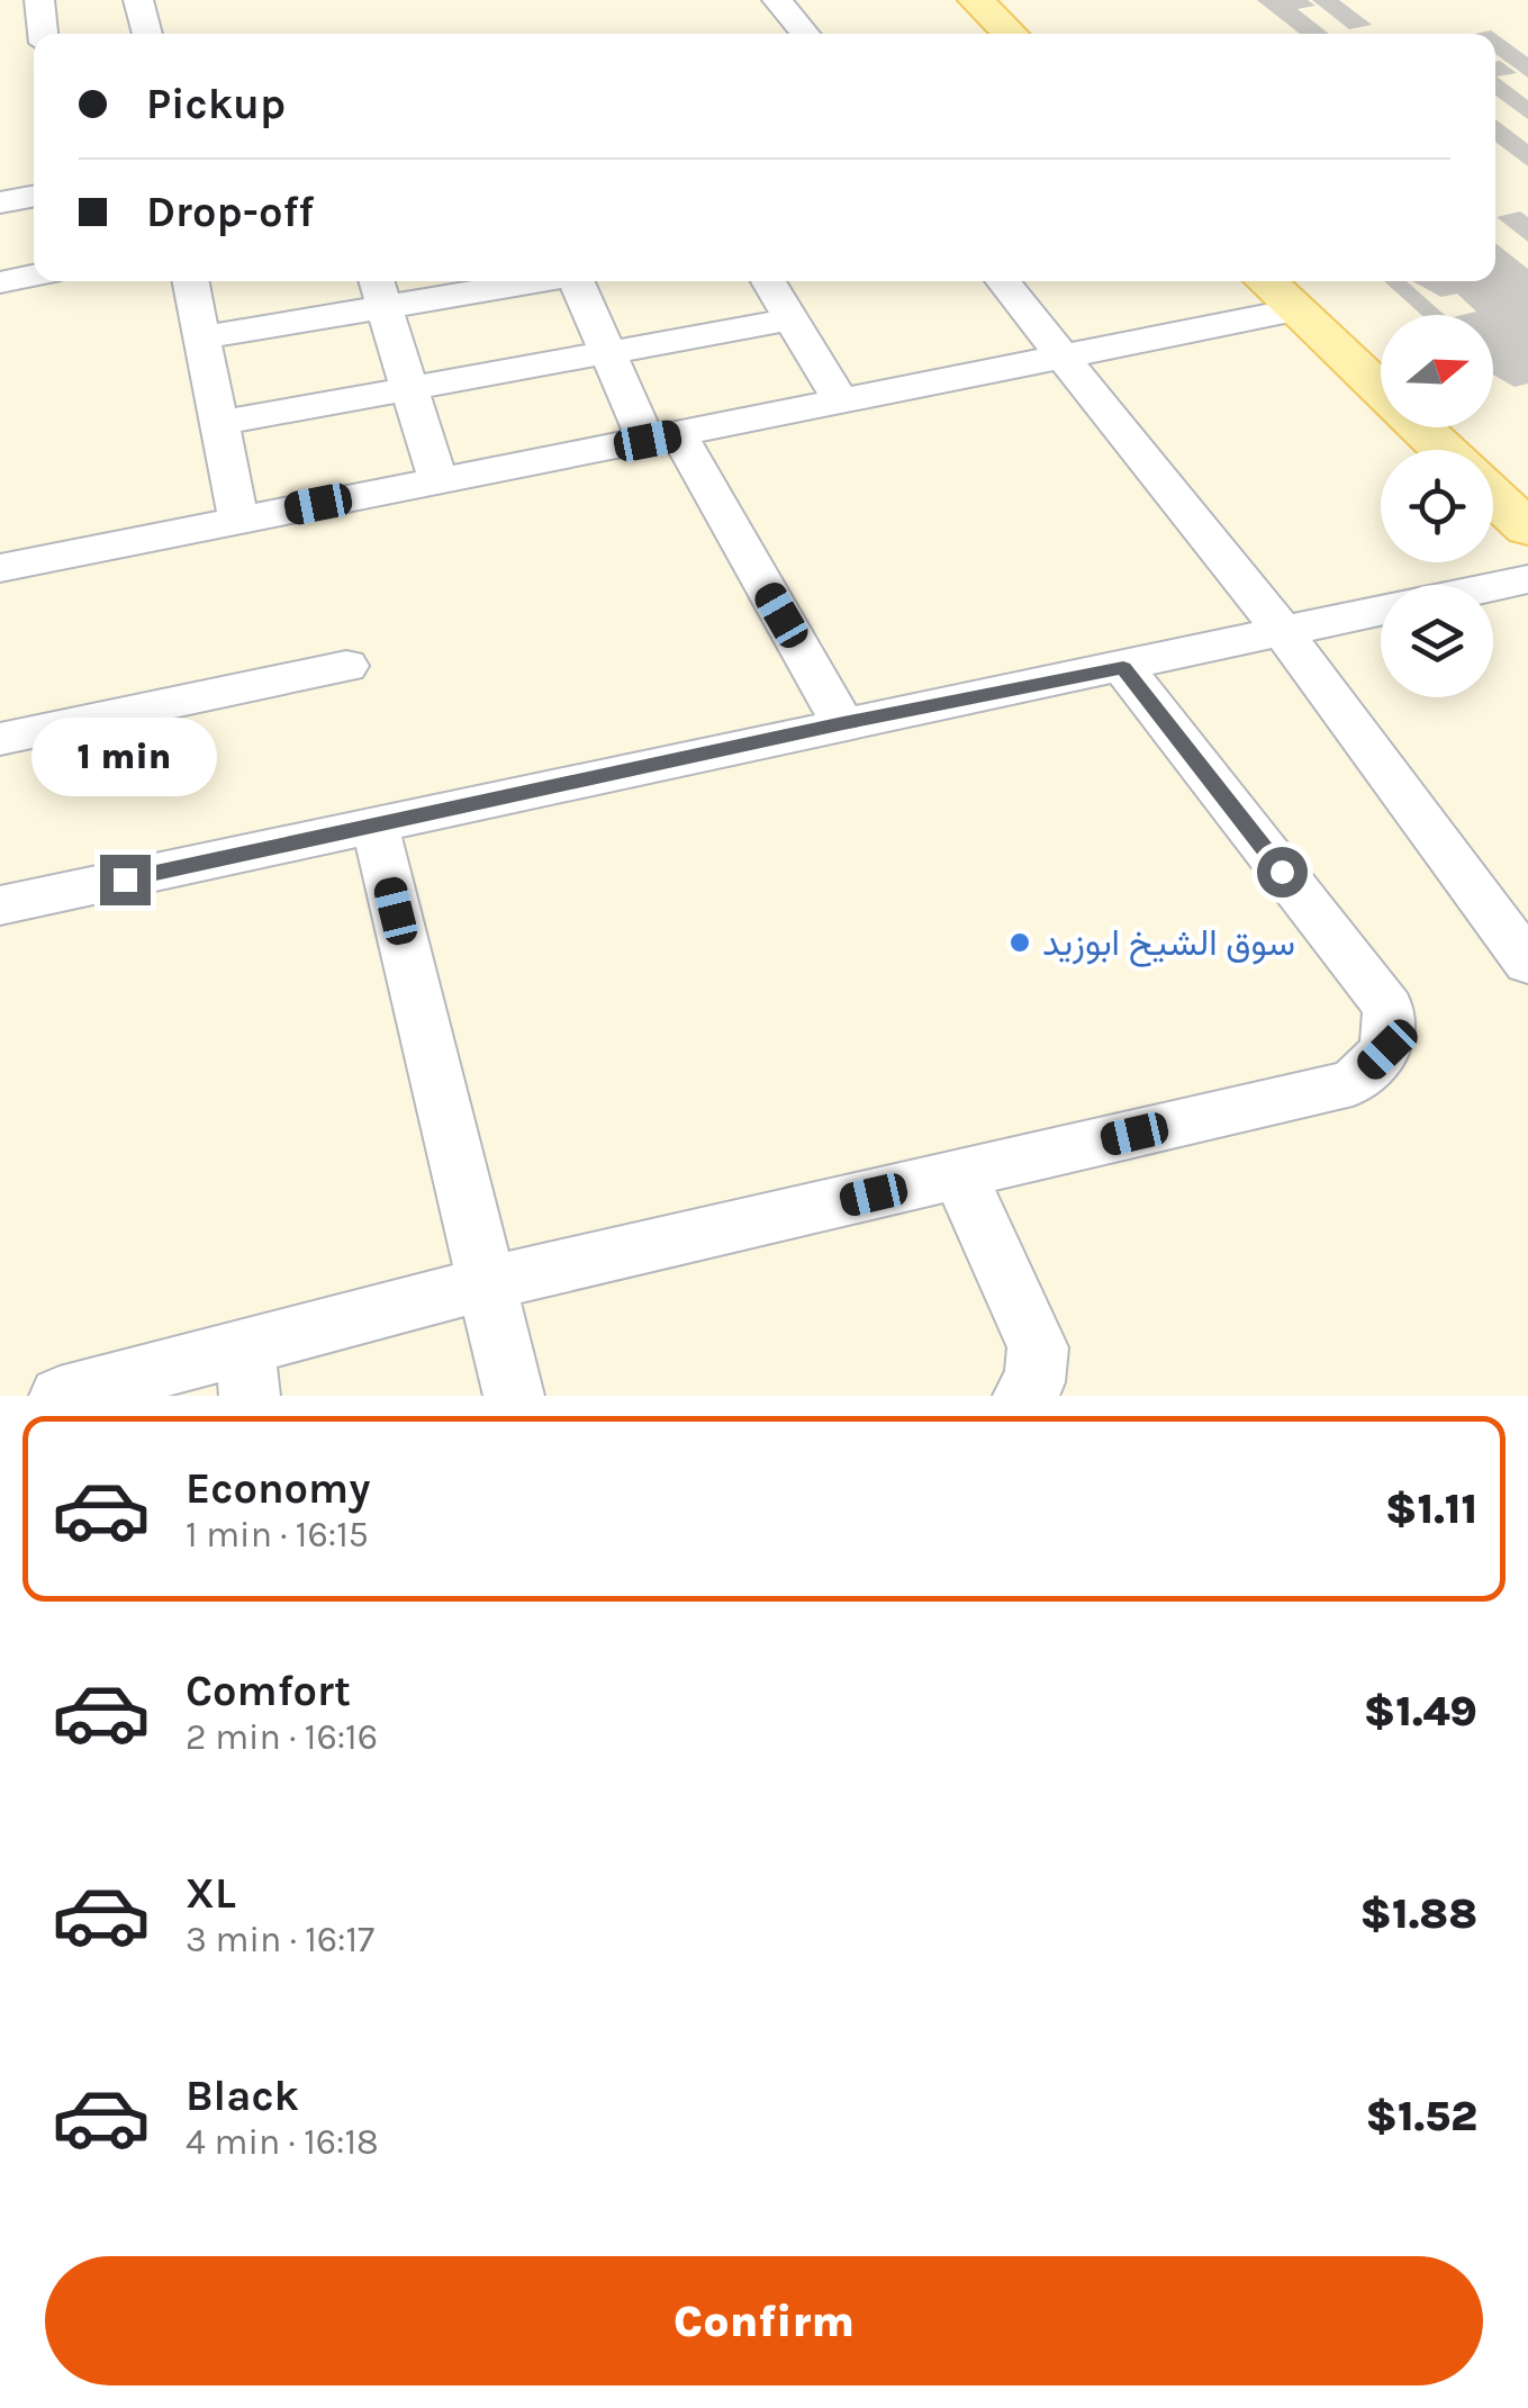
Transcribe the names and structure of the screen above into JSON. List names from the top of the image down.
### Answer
{
  "places": ["سوق الشيخ ابوزيد"],
  "north": "right",
  "page": {
    "banner": ["Pickup", "Drop-off"],
    "bubble": "1 min",
    "list": [
      {
        "name": "Economy",
        "note": "1 min · 16:15",
        "value": "$1.11"
      },
      {
        "name": "Comfort",
        "note": "2 min · 16:16",
        "value": "$1.49"
      },
      {
        "name": "XL",
        "note": "3 min · 16:17",
        "value": "$1.88"
      },
      {
        "name": "Black",
        "note": "4 min · 16:18",
        "value": "$1.52"
      }
    ],
    "buttons": "Confirm"
  }
}
